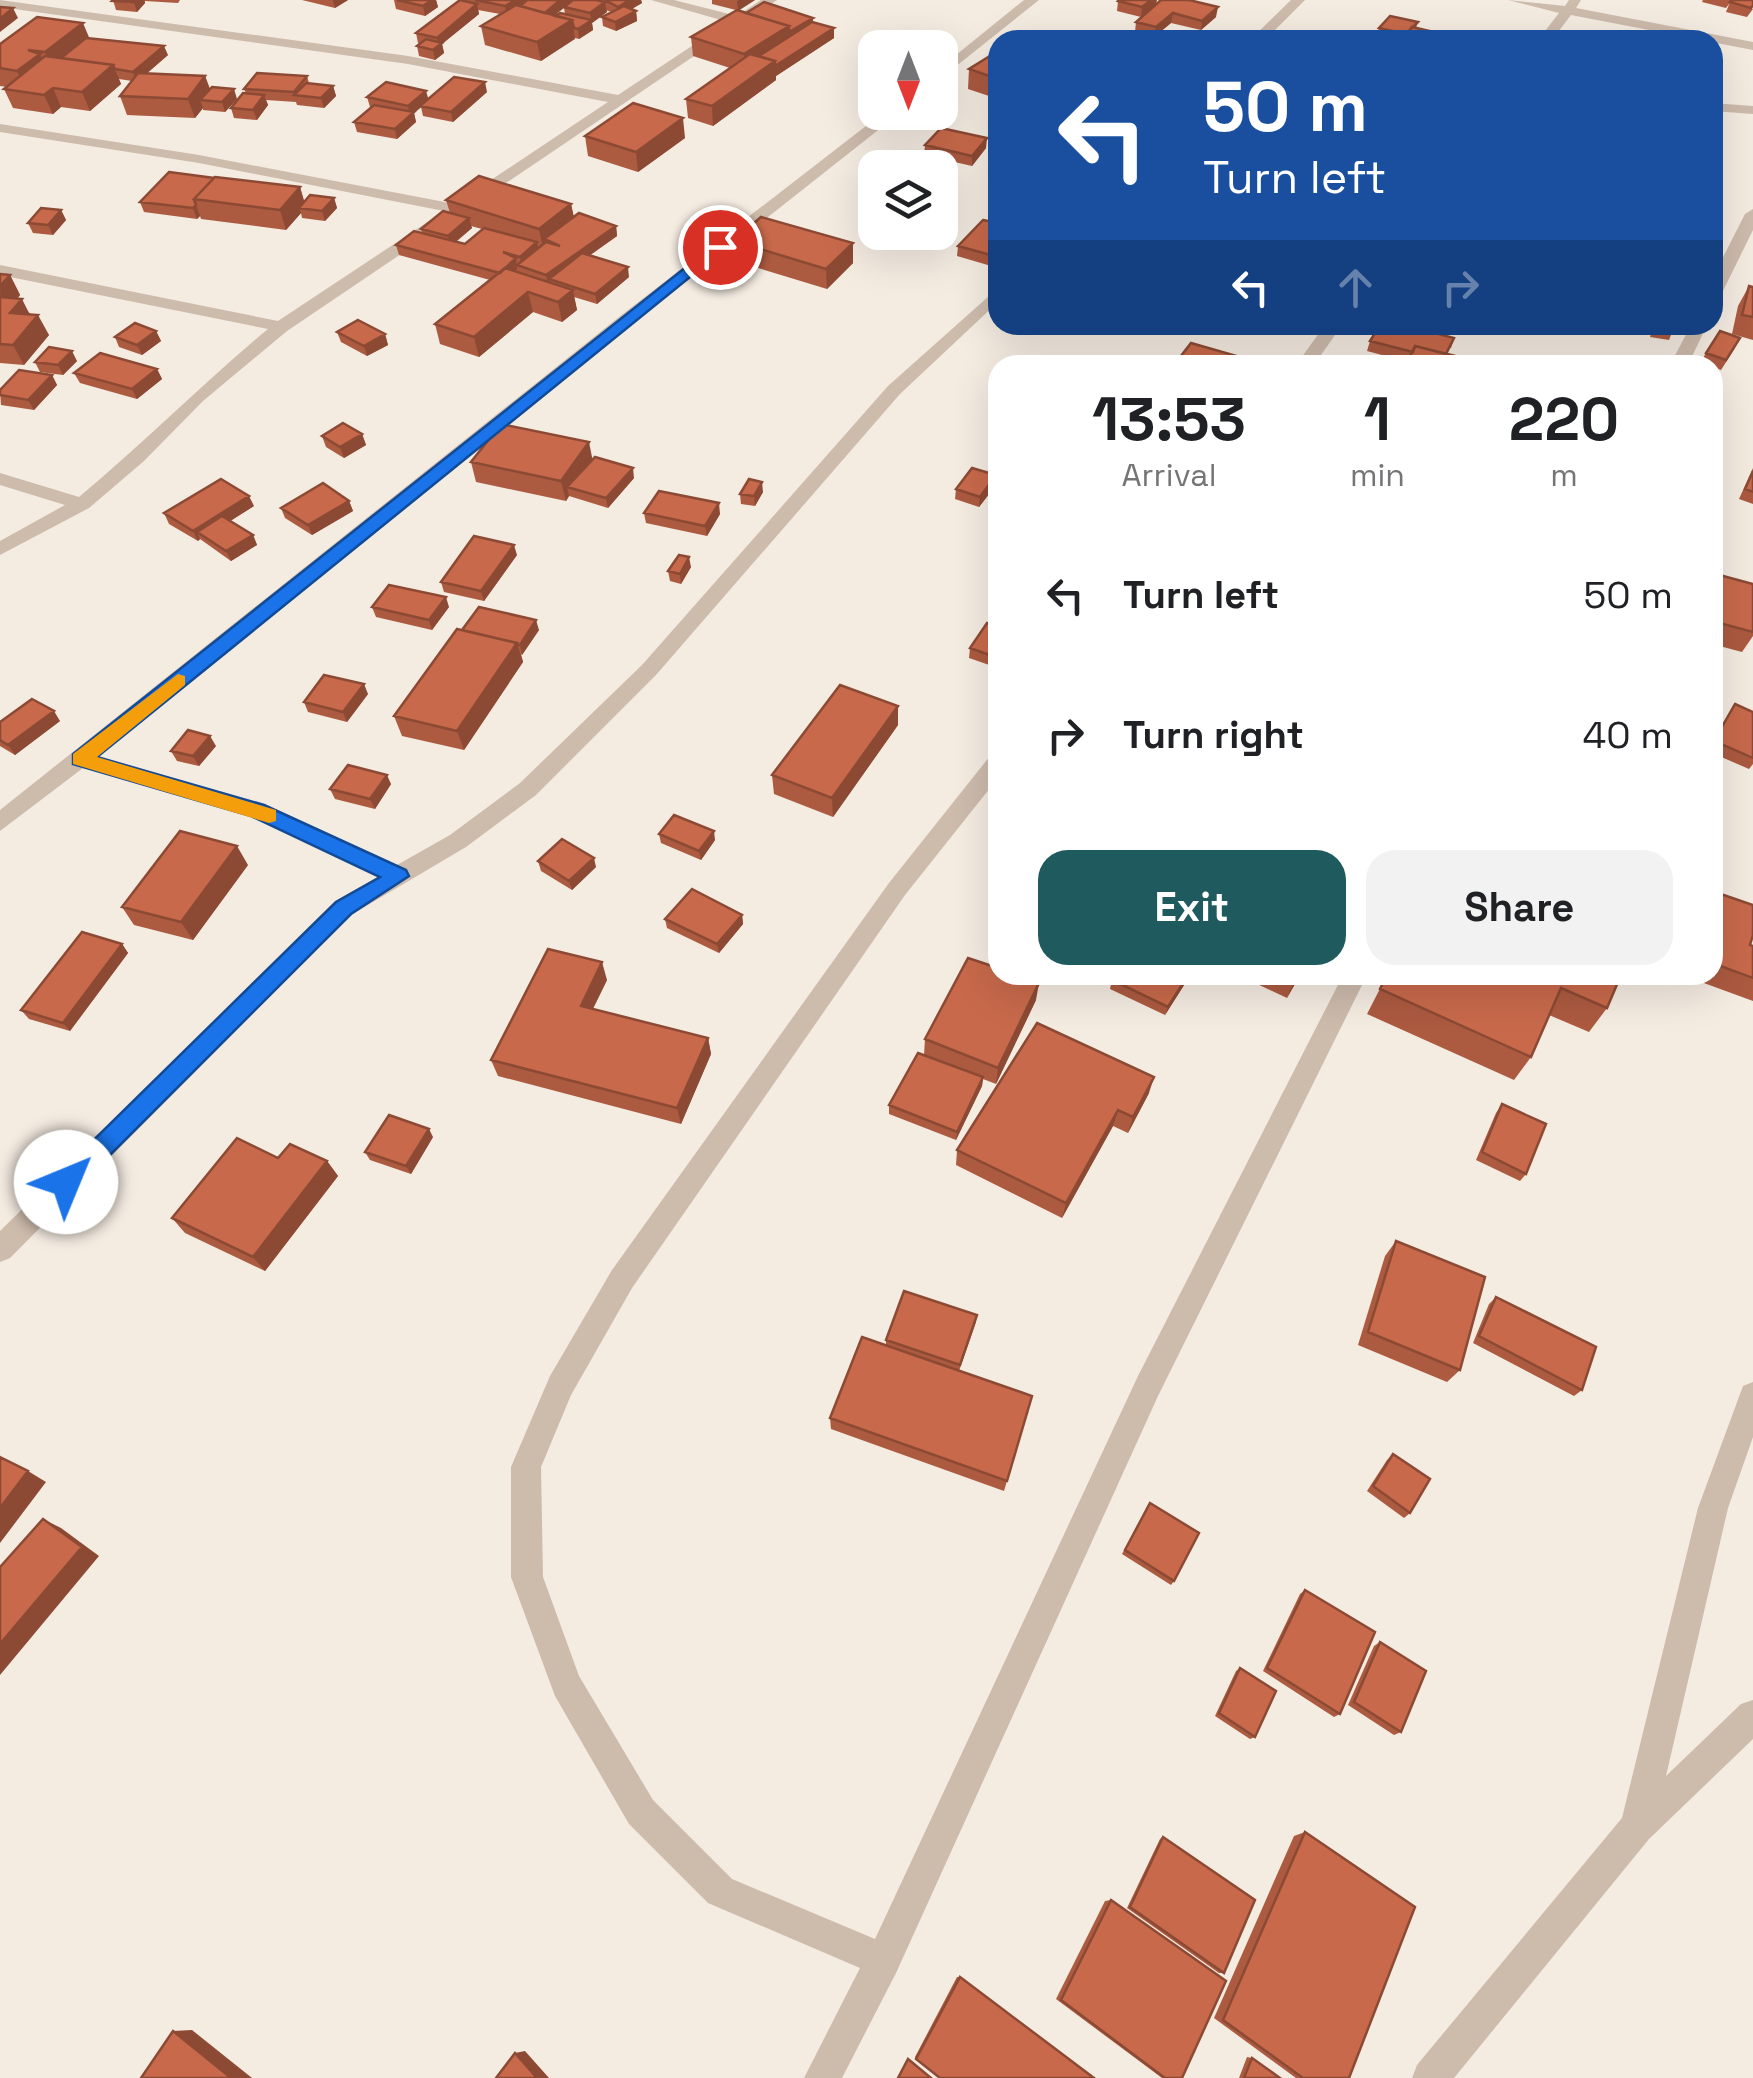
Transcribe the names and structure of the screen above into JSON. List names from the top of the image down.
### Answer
{
  "north": "bottom",
  "page": {
    "turn": ["50 m", "Turn left"],
    "eta": [
      "13:53",
      "Arrival",
      "1",
      "min",
      "220",
      "m"
    ],
    "list": [
      {
        "name": "Turn left",
        "value": "50 m"
      },
      {
        "name": "Turn right",
        "value": "40 m"
      }
    ],
    "buttons": ["Exit", "Share"]
  }
}
